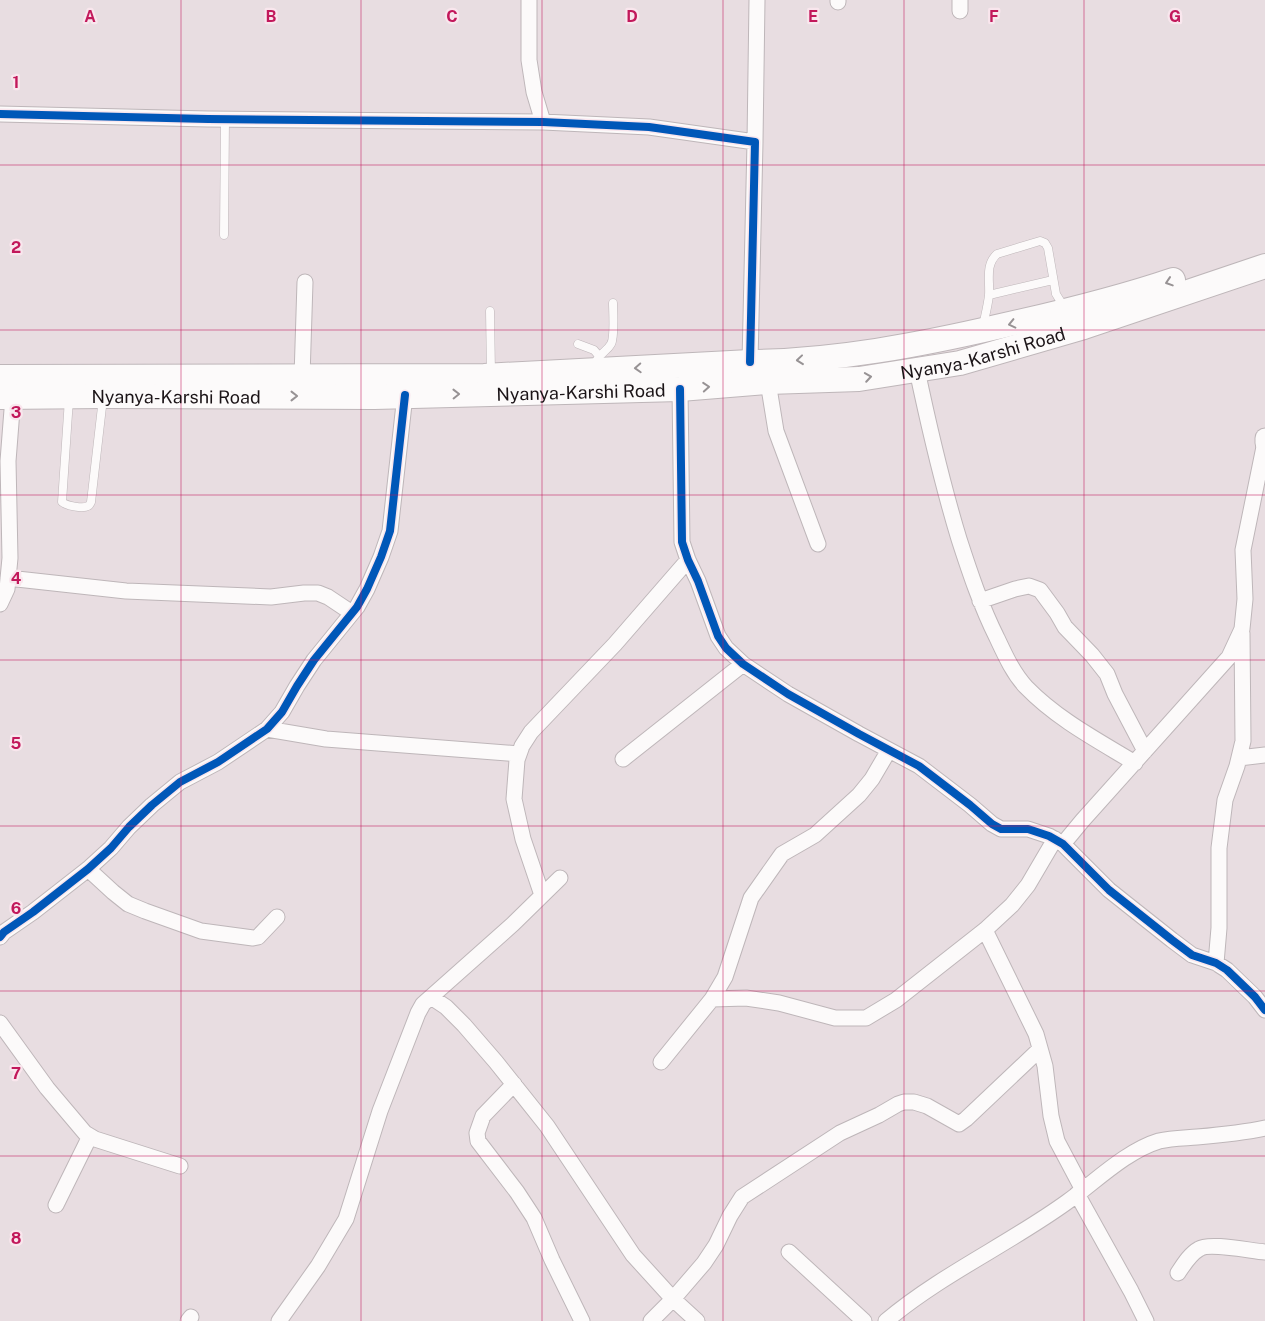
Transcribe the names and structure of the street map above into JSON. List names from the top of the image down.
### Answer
{
  "streets": {
    "main road": ["Nyanya-Karshi Road"]
  },
  "grid": {
    "columns": [
      "A",
      "B",
      "C",
      "D",
      "E",
      "F",
      "G"
    ],
    "rows": [
      "1",
      "2",
      "3",
      "4",
      "5",
      "6",
      "7",
      "8"
    ]
  }
}
